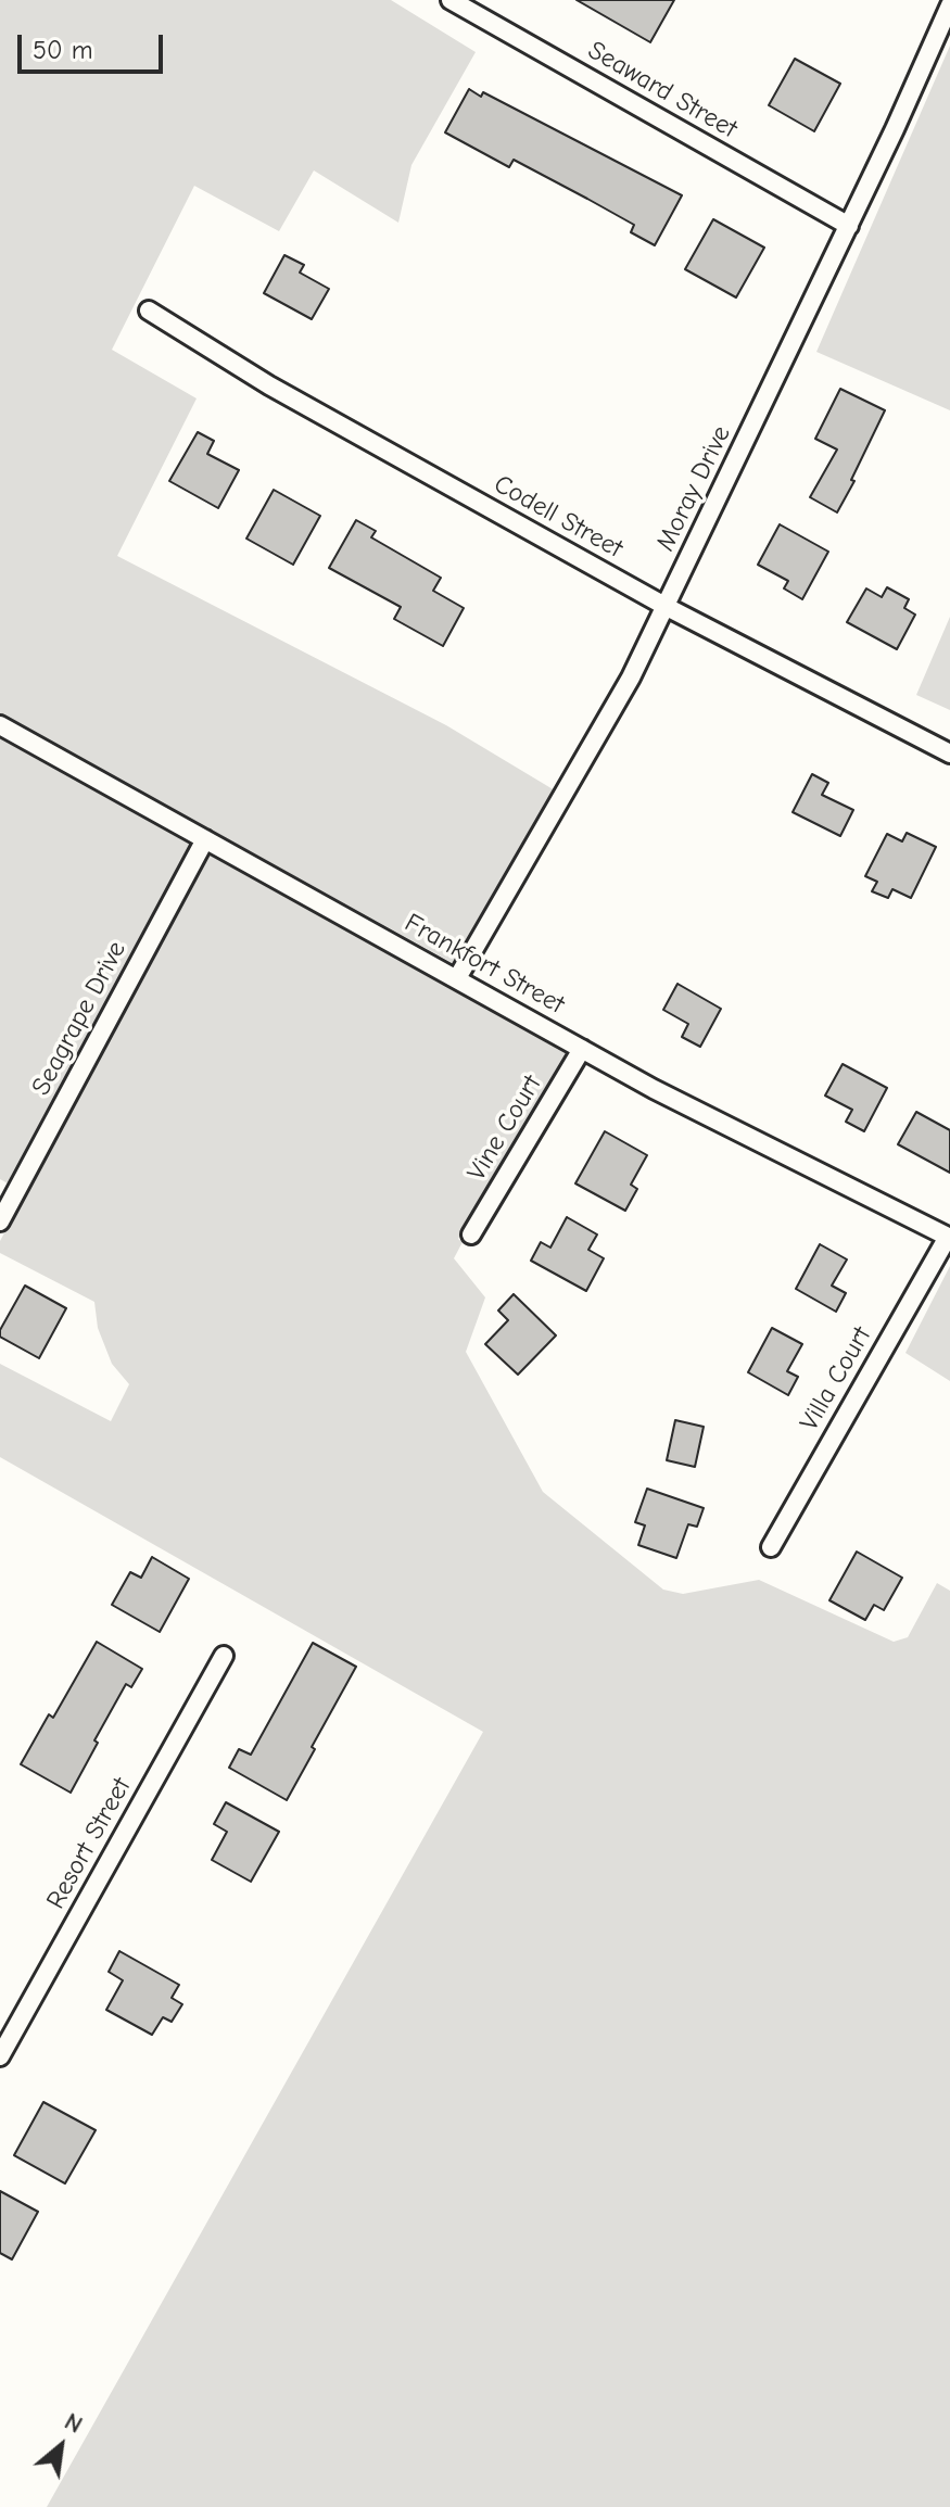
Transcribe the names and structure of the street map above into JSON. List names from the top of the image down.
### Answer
{
  "streets": {
    "street": [
      "Seaward Street",
      "Moray Drive",
      "Codell Street",
      "Frankfort Street",
      "Seagrape Drive",
      "Vine Court",
      "Villa Court",
      "Resort Street"
    ]
  },
  "crossings": [
    ["Seaward Street", "Moray Drive"],
    ["Moray Drive", "Codell Street"],
    ["Moray Drive", "Frankfort Street"],
    ["Frankfort Street", "Seagrape Drive"],
    ["Frankfort Street", "Vine Court"],
    ["Frankfort Street", "Villa Court"]
  ],
  "scale_bar": "50 m",
  "north": "top right"
}
